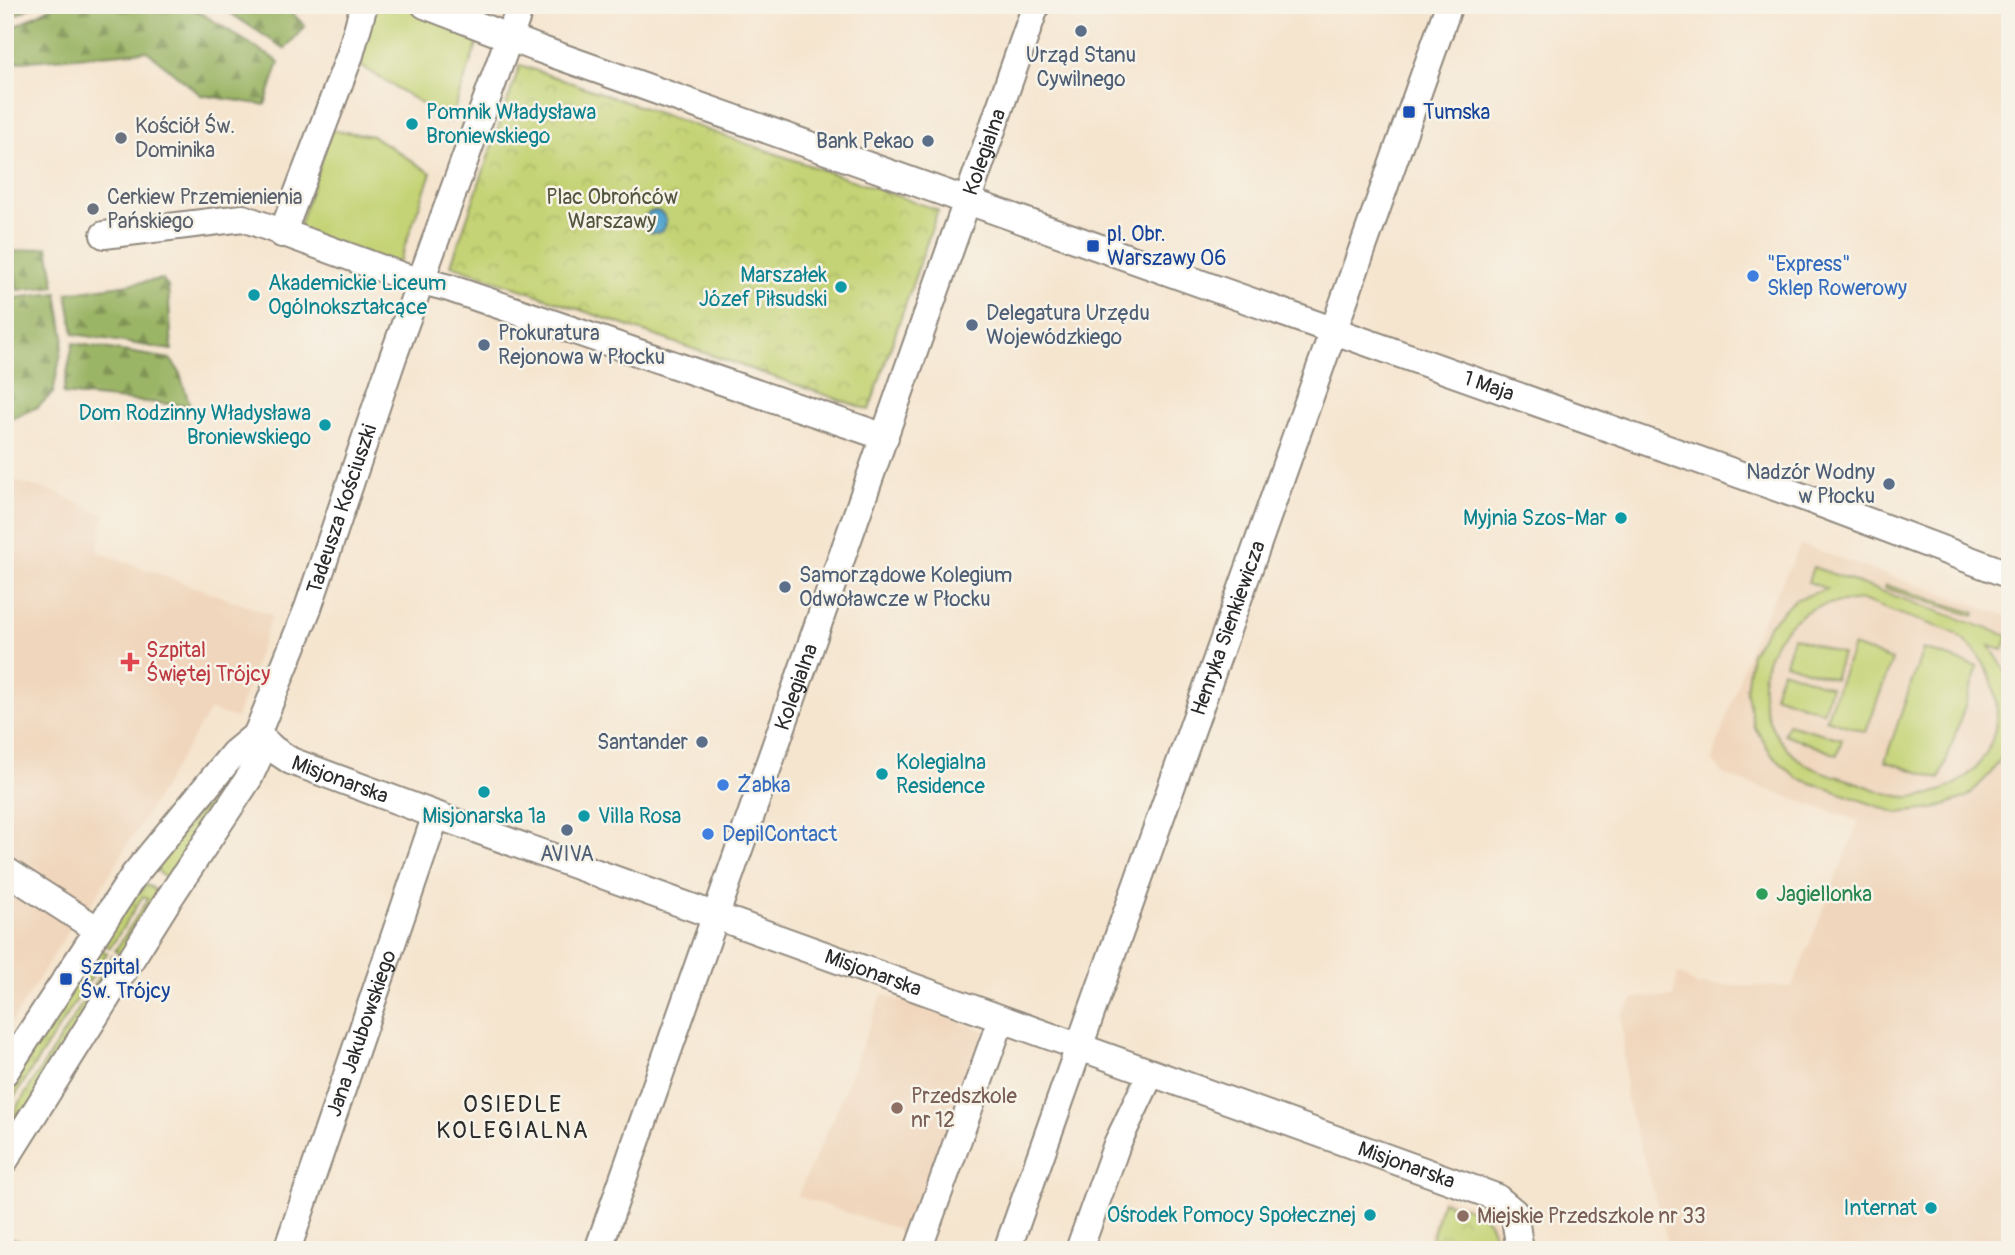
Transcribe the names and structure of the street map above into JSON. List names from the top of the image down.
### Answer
{
  "streets": {
    "street": [
      "Kolegialna",
      "1 Maja",
      "Tadeusza Kościuszki",
      "Henryka Sienkiewicza",
      "Misjonarska",
      "Jana Jakubowskiego"
    ]
  },
  "crossings": [
    ["Kolegialna", "1 Maja"],
    ["Kolegialna", "Misjonarska"],
    ["1 Maja", "Henryka Sienkiewicza"],
    ["Tadeusza Kościuszki", "Misjonarska"],
    ["Henryka Sienkiewicza", "Misjonarska"],
    ["Misjonarska", "Jana Jakubowskiego"]
  ],
  "districts": ["OSIEDLE KOLEGIALNA"],
  "parks": ["Plac Obrońców Warszawy"],
  "places": {
    "other": [
      "Urząd Stanu Cywilnego",
      "Pomnik Władysława Broniewskiego",
      "Kościół Św. Dominika",
      "Bank Pekao",
      "Cerkiew Przemienienia Pańskiego",
      "\"Express\" Sklep Rowerowy",
      "Marszałek Józef Piłsudski",
      "Akademickie Liceum Ogólnokształcące",
      "Delegatura Urzędu Wojewódzkiego",
      "Prokuratura Rejonowa w Płocku",
      "Dom Rodzinny Władysława Broniewskiego",
      "Nadzór Wodny w Płocku",
      "Myjnia Szos-Mar",
      "Samorządowe Kolegium Odwoławcze w Płocku",
      "Santander",
      "Kolegialna Residence",
      "Żabka",
      "Misjonarska 1a",
      "Villa Rosa",
      "AVIVA",
      "DepilContact",
      "Jagiellonka",
      "Przedszkole nr 12",
      "Internat",
      "Ośrodek Pomocy Społecznej",
      "Miejskie Przedszkole nr 33"
    ],
    "transit": ["Tumska", "pl. Obr. Warszawy 06", "Szpital Św. Trójcy"],
    "health": ["Szpital Świętej Trójcy"]
  }
}
